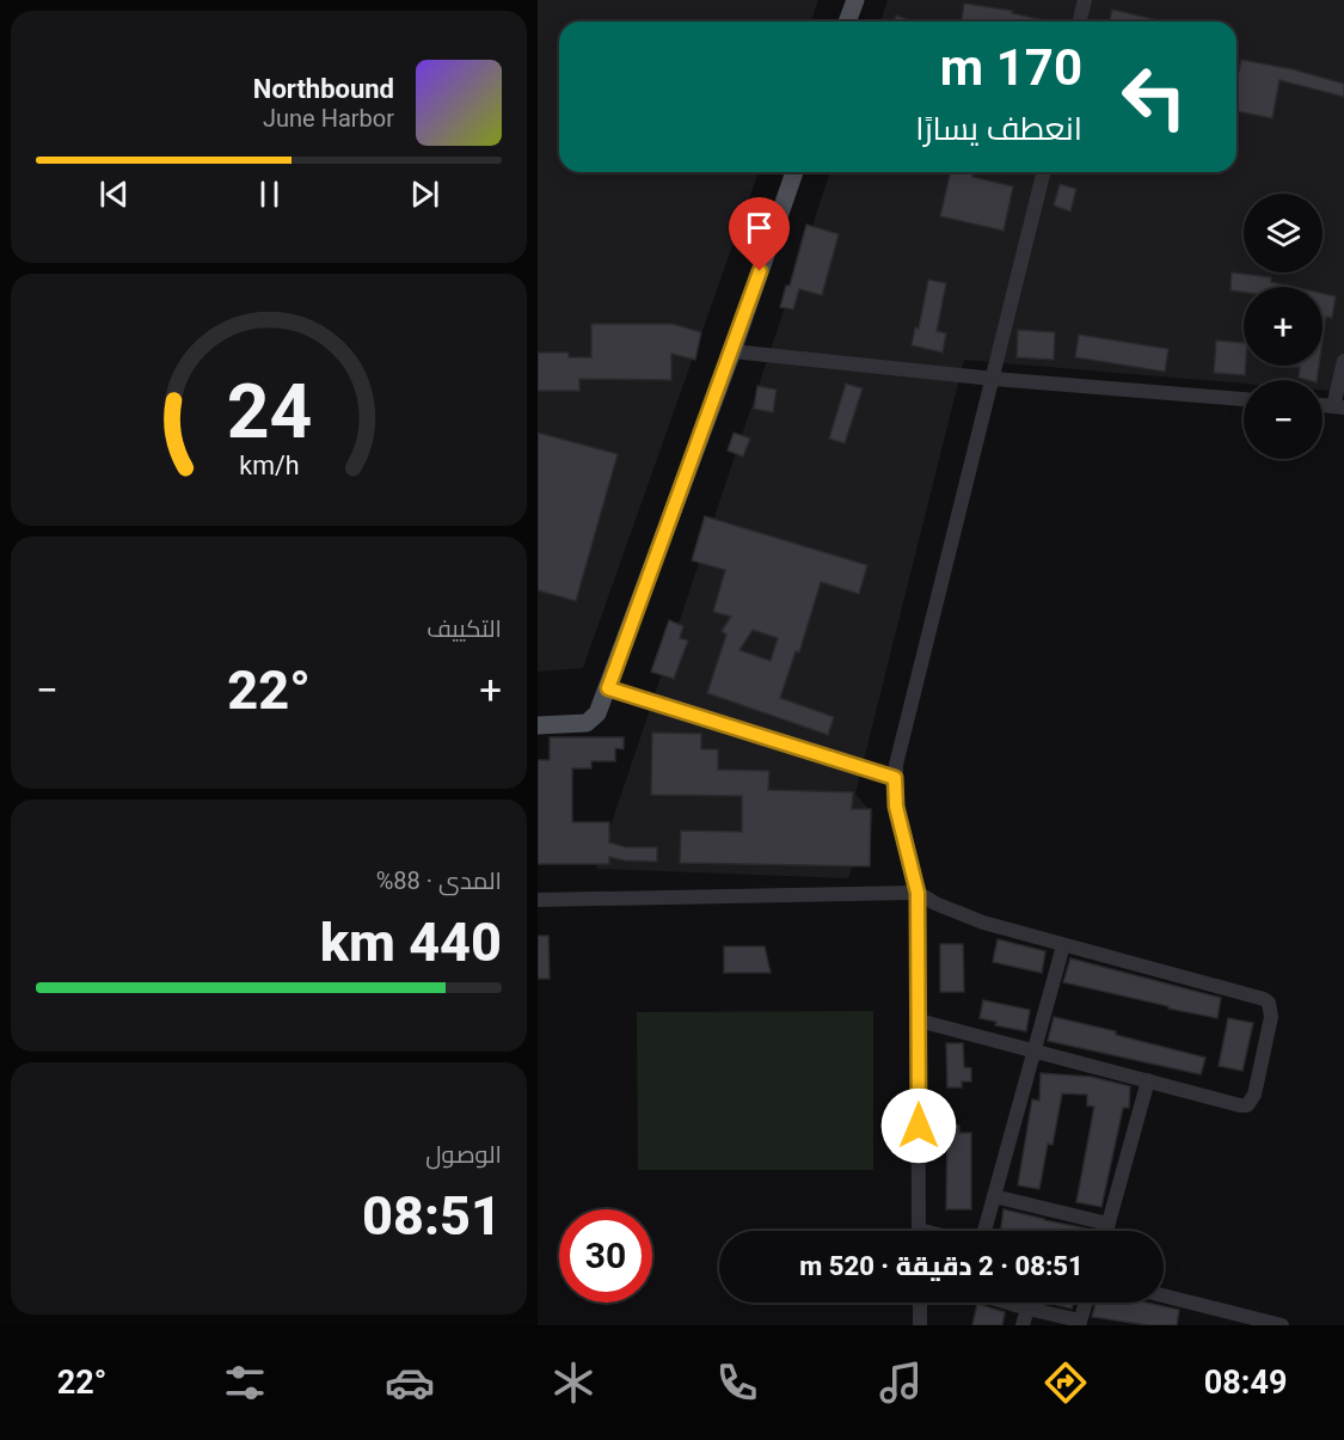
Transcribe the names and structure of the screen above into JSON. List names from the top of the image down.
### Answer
{
  "page": {
    "turn": ["170 m", "انعطف يسارًا"],
    "song": ["Northbound", "June Harbor"],
    "map_buttons": ["+", "−"],
    "tile": [
      "التكييف",
      ["المدى · 88%", "440 km"],
      ["الوصول", "08:51"]
    ],
    "heat": ["−", "22°", "+"],
    "limit": "30",
    "trip": "08:51 · 2 دقيقة · 520 m",
    "tabs": ["08:49", "22°"],
    "gauge": ["24", "km/h"]
  }
}
